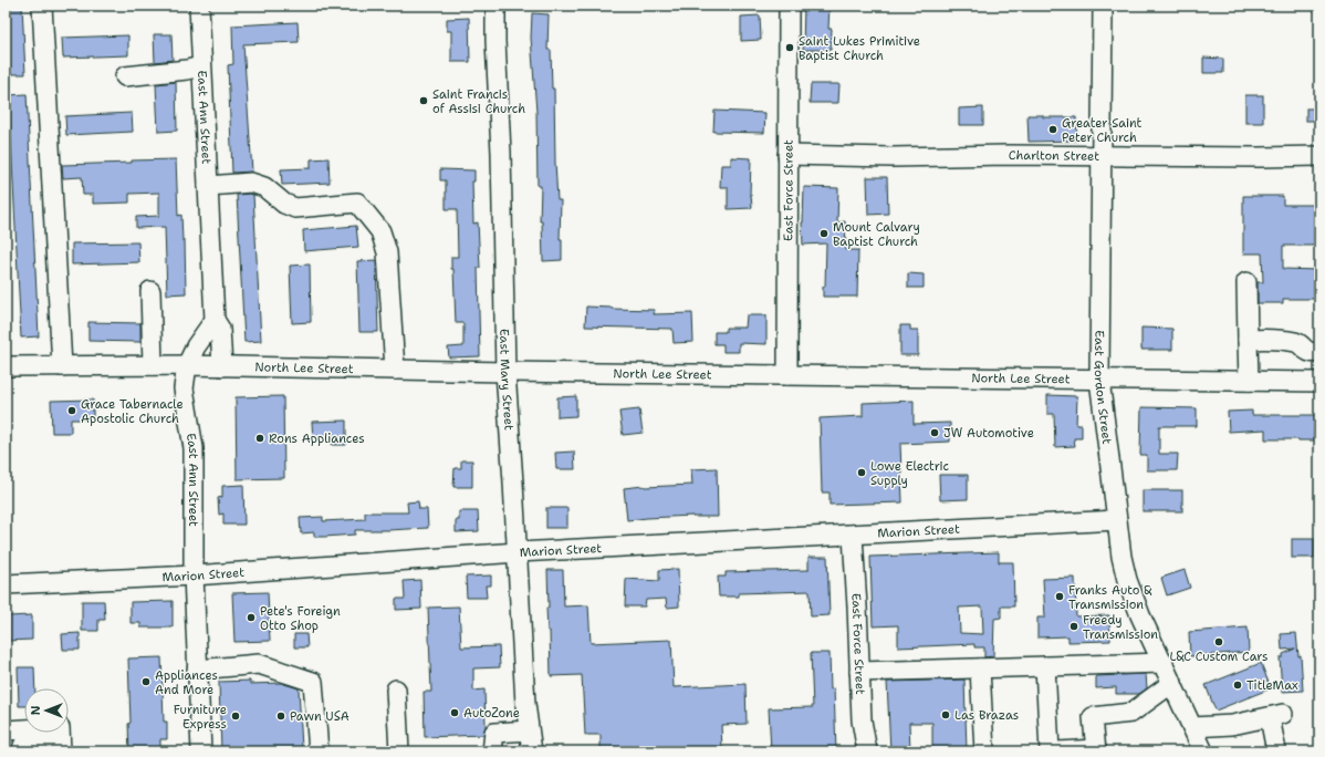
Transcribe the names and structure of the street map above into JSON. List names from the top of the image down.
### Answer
{
  "streets": {
    "street": [
      "East Ann Street",
      "Charlton Street",
      "East Force Street",
      "North Lee Street",
      "East Mary Street",
      "East Gordon Street",
      "Marion Street"
    ]
  },
  "crossings": [
    ["East Ann Street", "North Lee Street"],
    ["East Ann Street", "Marion Street"],
    ["Charlton Street", "East Force Street"],
    ["Charlton Street", "East Gordon Street"],
    ["East Force Street", "North Lee Street"],
    ["East Force Street", "Marion Street"],
    ["North Lee Street", "East Mary Street"],
    ["North Lee Street", "East Gordon Street"],
    ["East Mary Street", "Marion Street"],
    ["East Gordon Street", "Marion Street"]
  ],
  "places": [
    "Saint Lukes Primitive Baptist Church",
    "Saint Francis of Assisi Church",
    "Greater Saint Peter Church",
    "Mount Calvary Baptist Church",
    "Grace Tabernacle Apostolic Church",
    "JW Automotive",
    "Rons Appliances",
    "Lowe Electric Supply",
    "Franks Auto & Transmission",
    "Pete's Foreign Otto Shop",
    "Freedy Transmission",
    "L&C Custom Cars",
    "Appliances And More",
    "TitleMax",
    "AutoZone",
    "Las Brazas",
    "Furniture Express",
    "Pawn USA"
  ],
  "north": "left"
}
